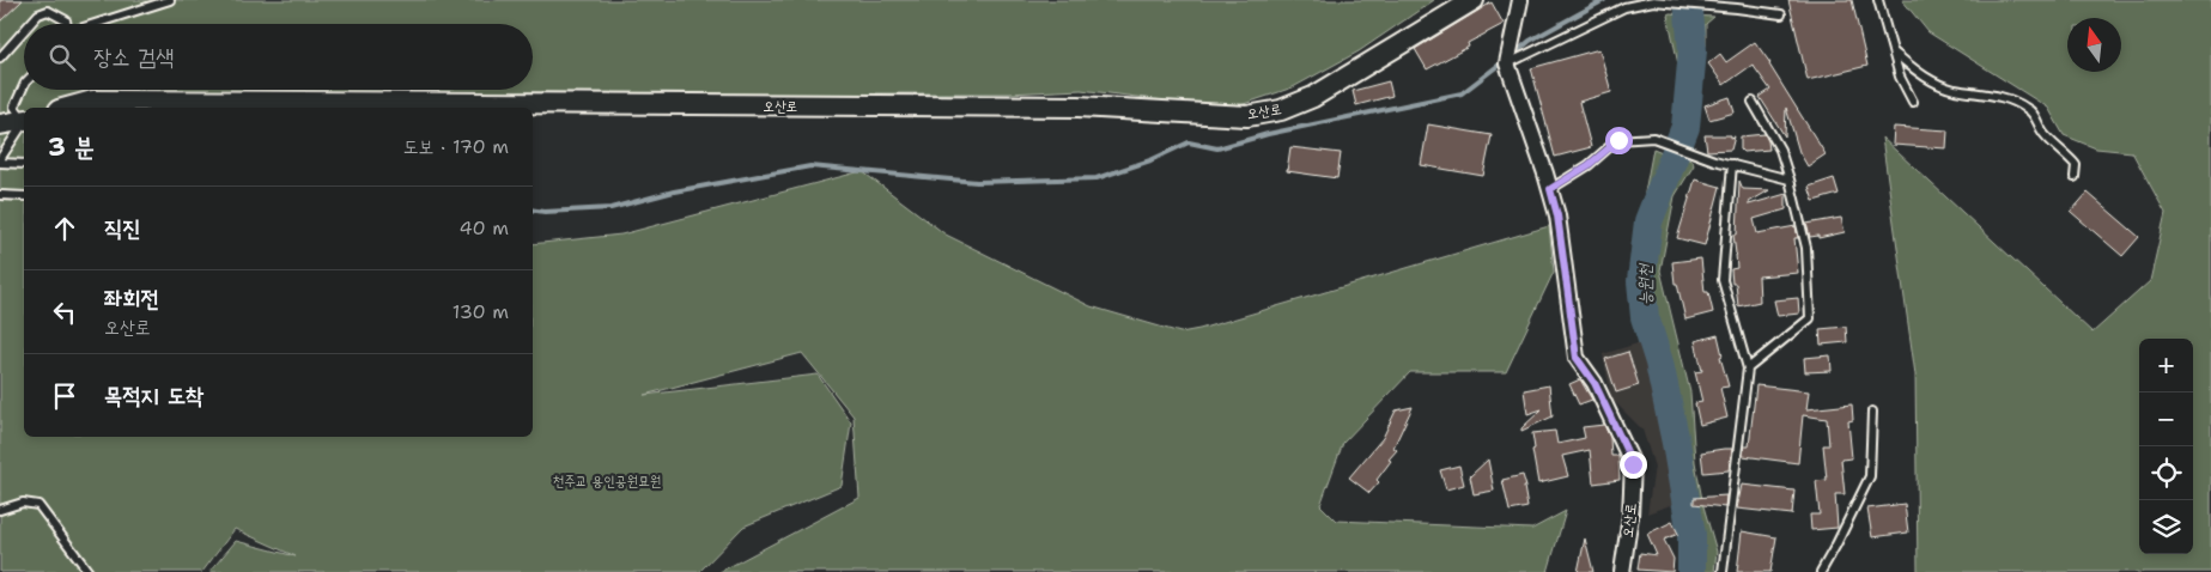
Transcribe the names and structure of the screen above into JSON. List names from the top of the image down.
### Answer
{
  "streets": {
    "street": ["오산로"]
  },
  "water": ["능원천"],
  "parks": ["천주교 용인공원묘원"],
  "north": "top",
  "page": {
    "search": "장소 검색",
    "heading": ["3 분", "도보 · 170 m"],
    "list": [
      ["직진", "40 m"],
      ["좌회전", "오산로", "130 m"],
      "목적지 도착"
    ],
    "map_buttons": ["+", "−"]
  }
}
